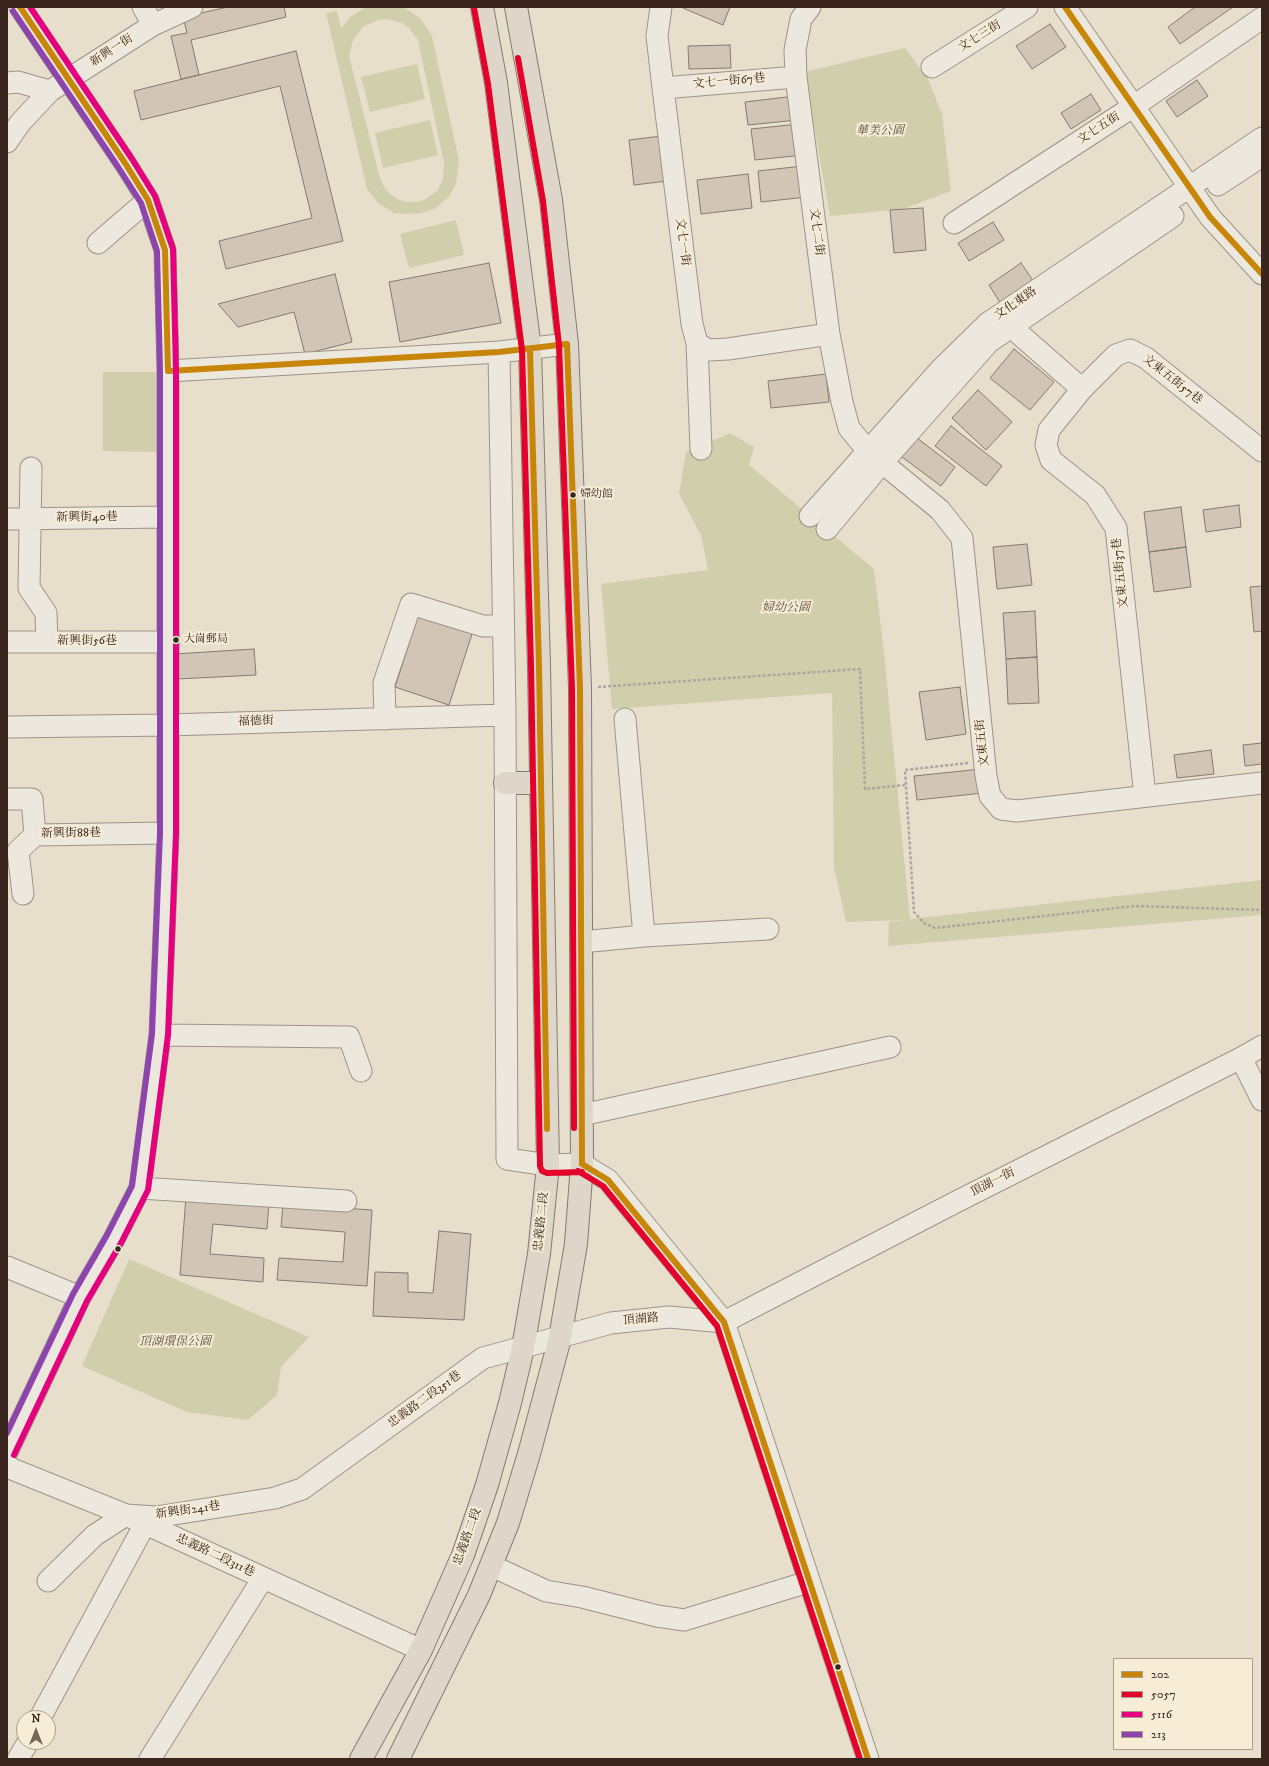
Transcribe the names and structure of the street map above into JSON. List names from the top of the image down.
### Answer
{
  "streets": {
    "main road": ["忠義路二段"],
    "street": [
      "文七三街",
      "新興一街",
      "文七一街67巷",
      "文七五街",
      "文七二街",
      "文七一街",
      "文化東路",
      "文東五街57巷",
      "新興街40巷",
      "文東五街37巷",
      "新興街56巷",
      "福德街",
      "文東五街",
      "新興街88巷",
      "頂湖一街",
      "頂湖路",
      "忠義路二段351巷",
      "新興街241巷",
      "忠義路二段311巷"
    ]
  },
  "crossings": [
    ["文七一街67巷", "文七二街"],
    ["文七一街67巷", "文七一街"],
    ["文七二街", "文化東路"],
    ["文七二街", "文東五街"],
    ["文化東路", "文東五街"],
    ["文東五街57巷", "文東五街37巷"],
    ["文東五街37巷", "文東五街"],
    ["頂湖一街", "頂湖路"],
    ["忠義路二段", "忠義路二段351巷"],
    ["忠義路二段", "忠義路二段311巷"],
    ["頂湖路", "忠義路二段351巷"],
    ["忠義路二段351巷", "新興街241巷"],
    ["新興街241巷", "忠義路二段311巷"]
  ],
  "parks": ["華美公園", "婦幼公園", "頂湖環保公園"],
  "places": ["婦幼館", "大崗郵局"],
  "lines": [
    "transit line 202",
    "transit line 5116",
    "transit line 5057",
    "transit line 213"
  ],
  "legend": [
    "202",
    "5057",
    "5116",
    "213"
  ],
  "north": "top"
}
